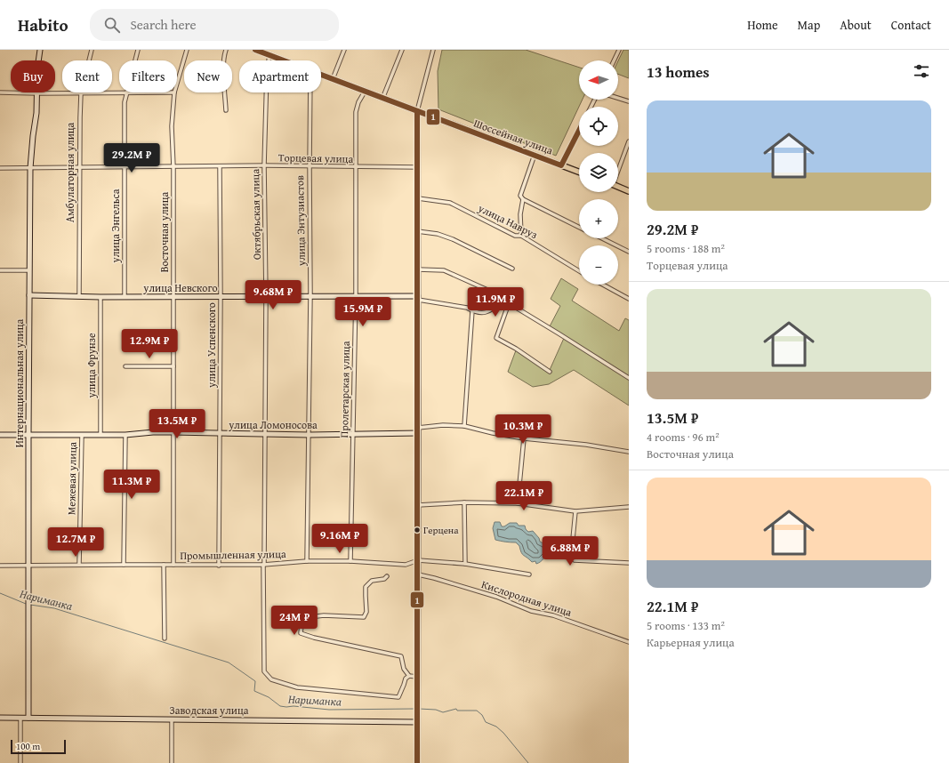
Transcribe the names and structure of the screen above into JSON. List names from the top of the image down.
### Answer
{
  "streets": {
    "main road": ["Шоссейная улица"],
    "street": [
      "Торцевая улица",
      "Амбулаторная улица",
      "Октябрьская улица",
      "улица Энтузиастов",
      "улица Навруз",
      "улица Энгельса",
      "Восточная улица",
      "улица Невского",
      "улица Успенского",
      "улица Фрунзе",
      "Интернациональная улица",
      "Пролетарская улица",
      "улица Ломоносова",
      "Межевая улица",
      "Промышленная улица",
      "Кислородная улица",
      "Заводская улица"
    ]
  },
  "crossings": [
    ["Шоссейная улица", "Октябрьская улица"],
    ["Шоссейная улица", "Пролетарская улица"],
    ["Торцевая улица", "Амбулаторная улица"],
    ["Торцевая улица", "Октябрьская улица"],
    ["Торцевая улица", "улица Энтузиастов"],
    ["Торцевая улица", "улица Энгельса"],
    ["Торцевая улица", "Восточная улица"],
    ["Торцевая улица", "улица Успенского"],
    ["Торцевая улица", "Интернациональная улица"],
    ["Торцевая улица", "Пролетарская улица"],
    ["Амбулаторная улица", "улица Невского"],
    ["Октябрьская улица", "улица Невского"],
    ["Октябрьская улица", "улица Ломоносова"],
    ["Октябрьская улица", "Промышленная улица"],
    ["улица Энтузиастов", "улица Невского"],
    ["улица Энтузиастов", "улица Ломоносова"],
    ["улица Энтузиастов", "Промышленная улица"],
    ["улица Энгельса", "улица Невского"],
    ["Восточная улица", "улица Невского"],
    ["Восточная улица", "улица Ломоносова"],
    ["Восточная улица", "Промышленная улица"],
    ["улица Невского", "улица Успенского"],
    ["улица Невского", "улица Фрунзе"],
    ["улица Невского", "Интернациональная улица"],
    ["улица Невского", "Пролетарская улица"],
    ["улица Успенского", "улица Ломоносова"],
    ["улица Успенского", "Промышленная улица"],
    ["улица Фрунзе", "улица Ломоносова"],
    ["Интернациональная улица", "улица Ломоносова"],
    ["Интернациональная улица", "Промышленная улица"],
    ["Интернациональная улица", "Заводская улица"],
    ["Пролетарская улица", "улица Ломоносова"],
    ["Пролетарская улица", "Промышленная улица"],
    ["улица Ломоносова", "Межевая улица"],
    ["Межевая улица", "Промышленная улица"]
  ],
  "water": ["Нариманка"],
  "places": ["Герцена"],
  "lines": ["transit line 1"],
  "scale_bar": "100 m",
  "north": "left",
  "page": {
    "header": "Habito",
    "search": "Search here",
    "nav": [
      "Home",
      "Map",
      "About",
      "Contact"
    ],
    "heading": "13 homes",
    "map_buttons": ["+", "−"],
    "chip": [
      "Buy",
      "Rent",
      "Filters",
      "New",
      "Apartment"
    ],
    "list": [
      {
        "name": "29.2M ₽",
        "note": "5 rooms · 188 m² · Торцевая улица"
      },
      {
        "name": "13.5M ₽",
        "note": "4 rooms · 96 m² · Восточная улица"
      },
      {
        "name": "22.1M ₽",
        "note": "5 rooms · 133 m² · Карьерная улица"
      }
    ],
    "price": [
      "29.2M ₽",
      "9.68M ₽",
      "11.9M ₽",
      "15.9M ₽",
      "12.9M ₽",
      "13.5M ₽",
      "10.3M ₽",
      "11.3M ₽",
      "22.1M ₽",
      "9.16M ₽",
      "12.7M ₽",
      "6.88M ₽",
      "24M ₽"
    ],
    "scale": "100 m"
  }
}
